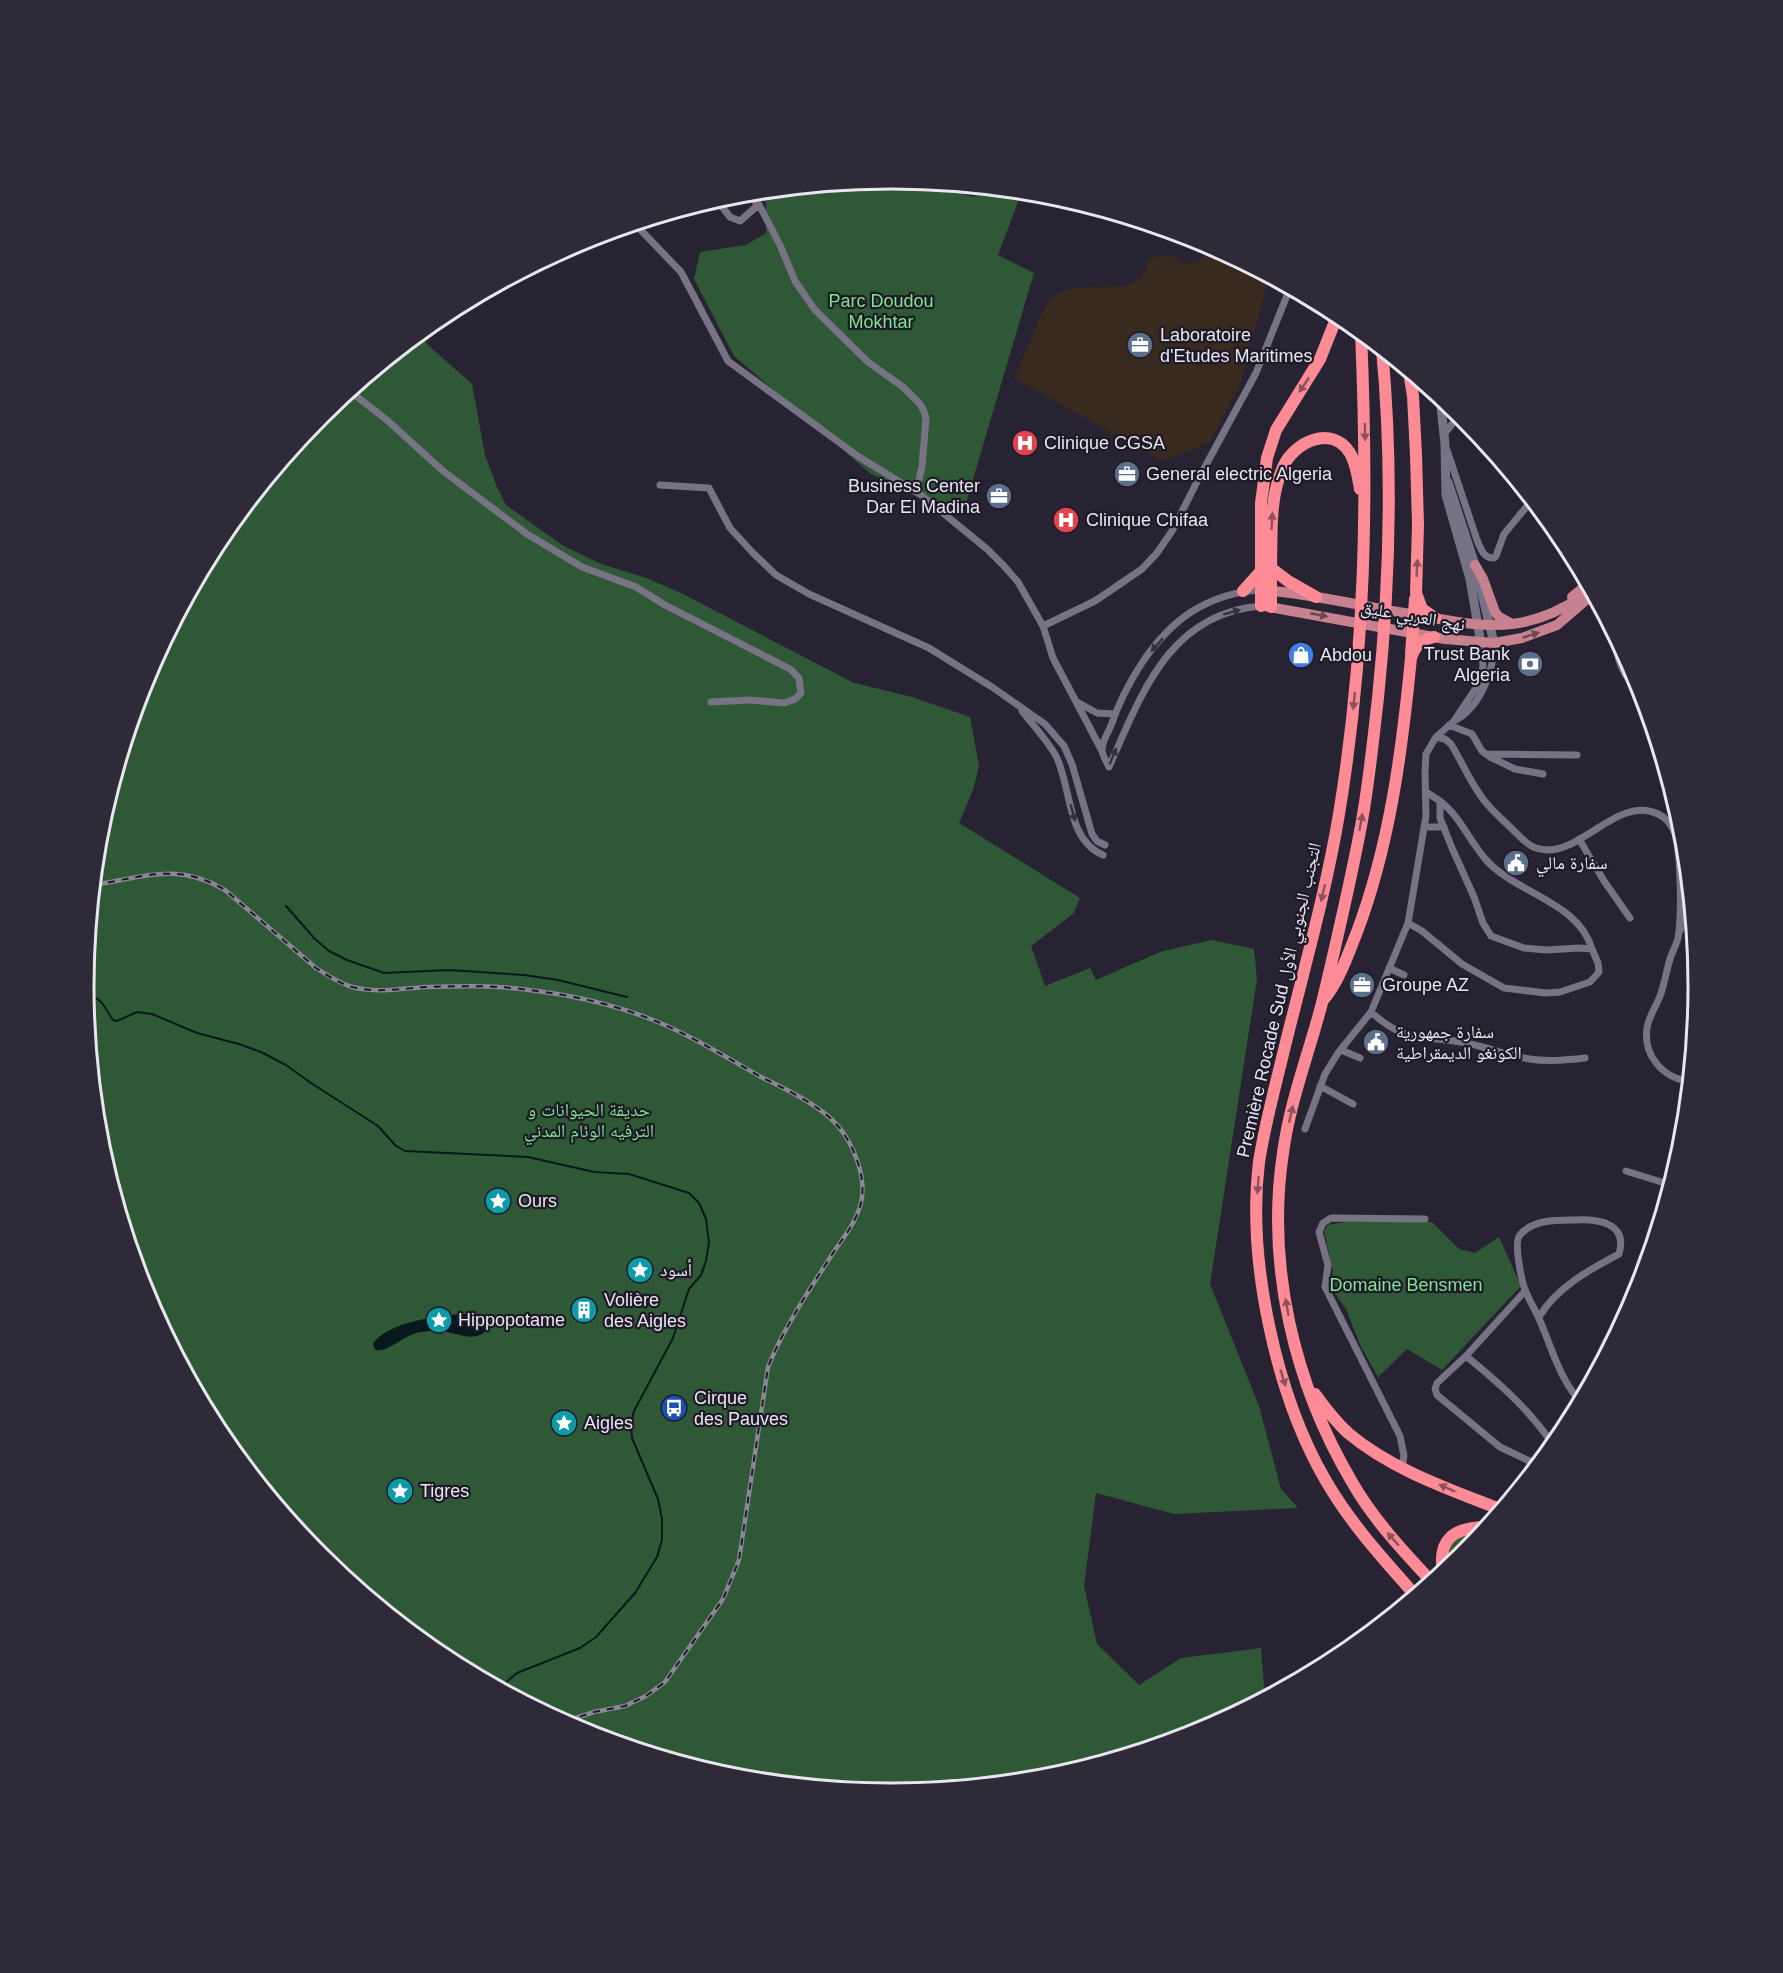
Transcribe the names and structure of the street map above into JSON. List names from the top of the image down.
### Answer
{
  "streets": {
    "highway": ["Première Rocade Sud التجنب الجنوبي الأول"],
    "main road": ["نهج العربي عليق"]
  },
  "parks": ["Parc Doudou Mokhtar", "حديقة الحيوانات و الترفيه الوئام المدني", "Domaine Bensmen"],
  "places": {
    "office": [
      "Laboratoire d'Etudes Maritimes",
      "General electric Algeria",
      "Business Center Dar El Madina",
      "Groupe AZ"
    ],
    "hospital": ["Clinique CGSA", "Clinique Chifaa"],
    "shop": ["Abdou"],
    "bank": ["Trust Bank Algeria"],
    "public building": ["سفارة مالي", "سفارة جمهورية الكونغو الديمقراطية"],
    "place": [
      "Ours",
      "أسود",
      "Hippopotame",
      "Aigles",
      "Tigres"
    ],
    "building": ["Volière des Aigles"],
    "bus stop": ["Cirque des Pauves"]
  }
}
